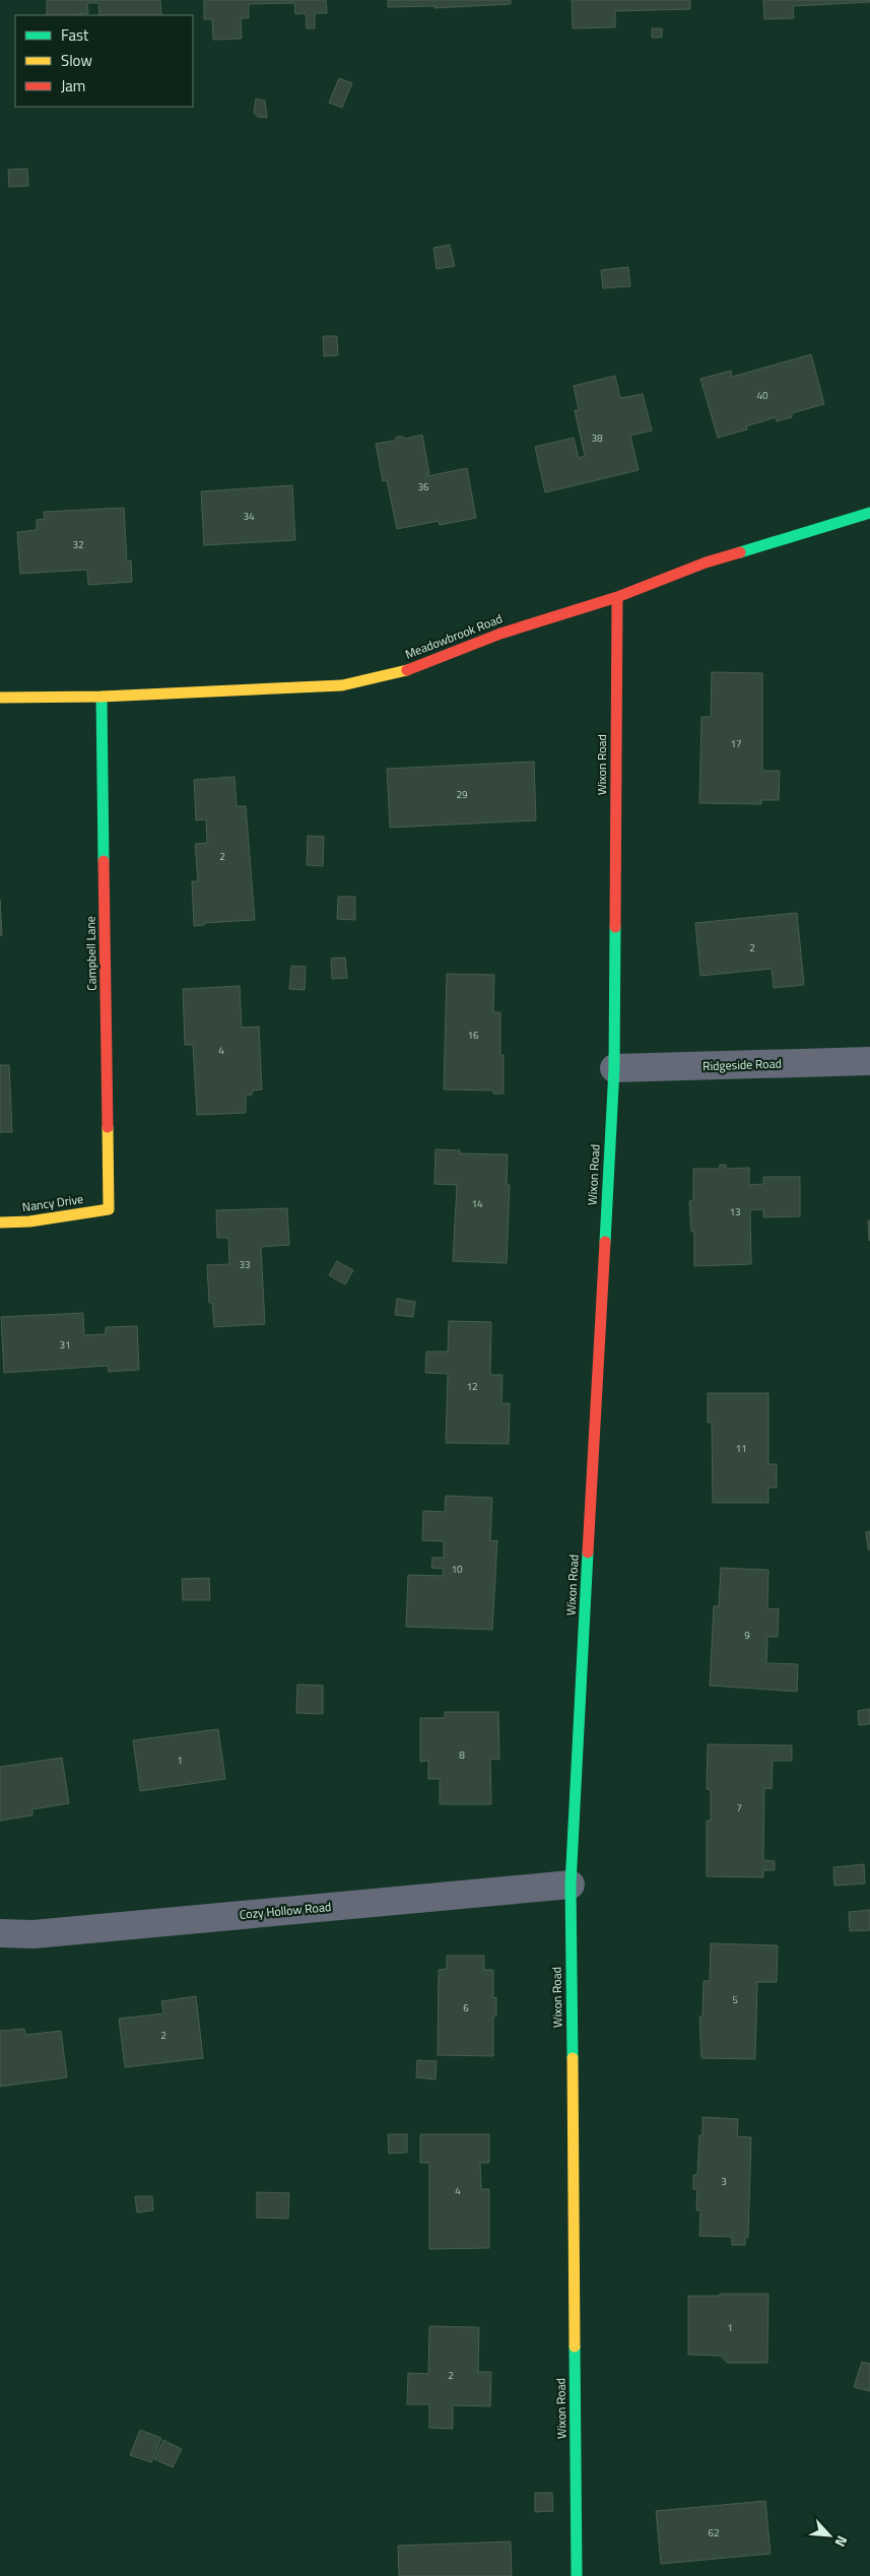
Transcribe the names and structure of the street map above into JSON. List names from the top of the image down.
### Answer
{
  "streets": {
    "street": [
      "Meadowbrook Road",
      "Wixon Road",
      "Campbell Lane",
      "Ridgeside Road",
      "Nancy Drive",
      "Cozy Hollow Road"
    ]
  },
  "crossings": [
    ["Meadowbrook Road", "Wixon Road"],
    ["Meadowbrook Road", "Campbell Lane"],
    ["Wixon Road", "Ridgeside Road"],
    ["Wixon Road", "Cozy Hollow Road"],
    ["Campbell Lane", "Nancy Drive"]
  ],
  "house_numbers": [
    "40",
    "38",
    "36",
    "34",
    "32",
    "17",
    "29",
    "2",
    "2",
    "16",
    "4",
    "14",
    "13",
    "33",
    "31",
    "12",
    "11",
    "10",
    "9",
    "8",
    "1",
    "7",
    "5",
    "6",
    "2",
    "3",
    "4",
    "1",
    "2",
    "62"
  ],
  "legend": ["Fast", "Slow", "Jam"],
  "north": "bottom right"
}
